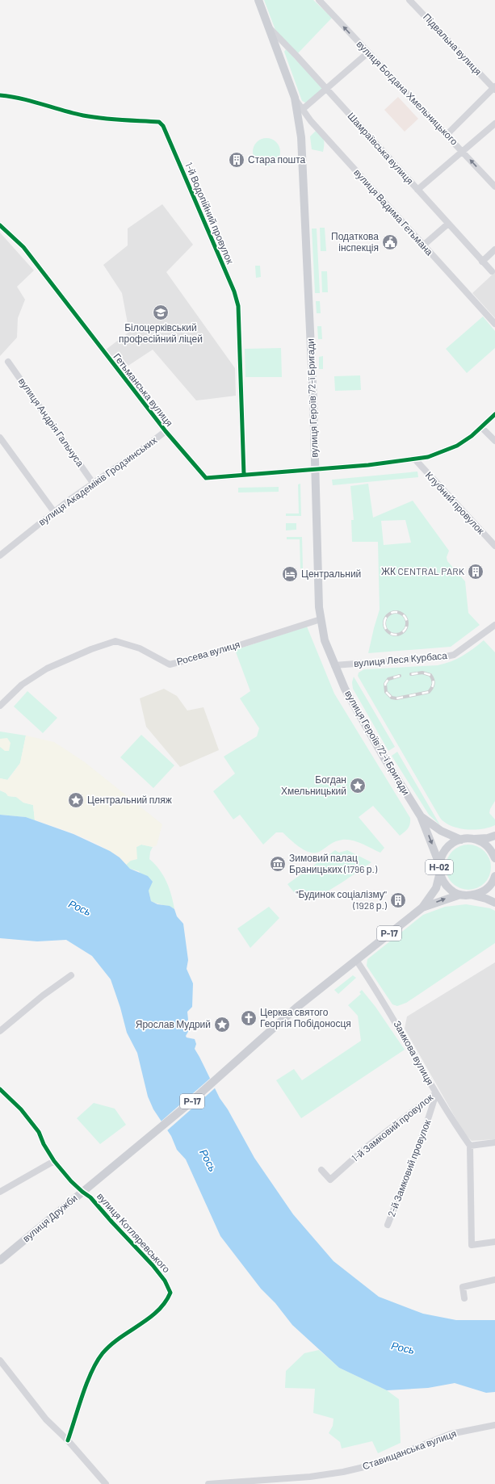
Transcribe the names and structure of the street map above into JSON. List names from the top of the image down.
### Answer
{
  "streets": {
    "main road": [
      "вулиця Героїв 72-ї Бригади",
      "Н-02",
      "Р-17",
      "вулиця Дружби"
    ],
    "street": [
      "Підвальна вулиця",
      "вулиця Богдана Хмельницького",
      "Шамраївська вулиця",
      "вулиця Вадима Гетьмана",
      "1-й Водопійний провулок",
      "Гетьманська вулиця",
      "вулиця Андрія Гальчуса",
      "вулиця Академіків Гродзинських",
      "Клубний провулок",
      "Росева вулиця",
      "вулиця Леся Курбаса",
      "Замкова вулиця",
      "1-й Замковий провулок",
      "2-й Замковий провулок",
      "вулиця Котляревського",
      "Ставищанська вулиця"
    ]
  },
  "crossings": [
    ["Шамраївська вулиця", "вулиця Героїв 72-ї Бригади"],
    ["вулиця Вадима Гетьмана", "вулиця Героїв 72-ї Бригади"],
    ["1-й Водопійний провулок", "Гетьманська вулиця"],
    ["Гетьманська вулиця", "вулиця Героїв 72-ї Бригади"],
    ["Гетьманська вулиця", "вулиця Академіків Гродзинських"],
    ["Гетьманська вулиця", "Клубний провулок"],
    ["вулиця Героїв 72-ї Бригади", "Росева вулиця"],
    ["вулиця Героїв 72-ї Бригади", "вулиця Леся Курбаса"],
    ["вулиця Героїв 72-ї Бригади", "Н-02"],
    ["вулиця Андрія Гальчуса", "вулиця Академіків Гродзинських"],
    ["Н-02", "Р-17"],
    ["Р-17", "Замкова вулиця"],
    ["Р-17", "вулиця Дружби"],
    ["Замкова вулиця", "1-й Замковий провулок"],
    ["Замкова вулиця", "2-й Замковий провулок"],
    ["Замкова вулиця", "вулиця Дружби"],
    ["1-й Замковий провулок", "2-й Замковий провулок"],
    ["вулиця Дружби", "вулиця Котляревського"]
  ],
  "one_way": ["вулиця Богдана Хмельницького"],
  "water": ["Рось"],
  "places": {
    "building": ["Стара пошта", "ЖК CENTRAL PARK", "\"Будинок соціалізму\" (1928 р.)"],
    "public building": ["Податкова інспекція"],
    "school or university": ["Білоцерківський професійний ліцей"],
    "hotel": ["Центральний"],
    "place": ["Богдан Хмельницький", "Центральний пляж", "Ярослав Мудрий"],
    "museum": ["Зимовий палац Браницьких (1796 р.)"],
    "church": ["Церква святого Георгія Побідоносця"]
  }
}
